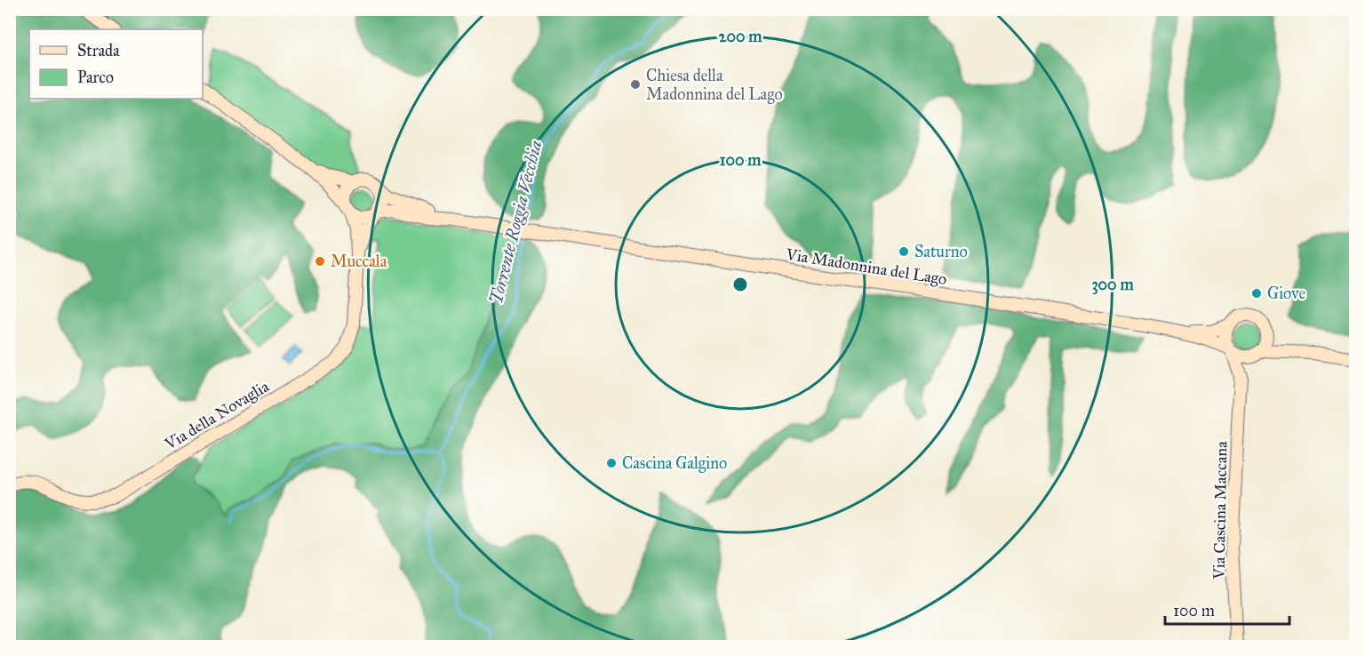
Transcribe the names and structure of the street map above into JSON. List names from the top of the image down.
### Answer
{
  "streets": {
    "main road": ["Via Madonnina del Lago", "Via della Novaglia", "Via Cascina Maccana"]
  },
  "crossings": [
    ["Via Madonnina del Lago", "Via Cascina Maccana"]
  ],
  "water": ["Torrente Roggia Vecchia"],
  "places": [
    "Chiesa della Madonnina del Lago",
    "Saturno",
    "Muccala",
    "Giove",
    "Cascina Galgino"
  ],
  "legend": ["Strada", "Parco"],
  "scale_bar": "100 m",
  "rings": ["200 m", "100 m", "300 m"]
}
